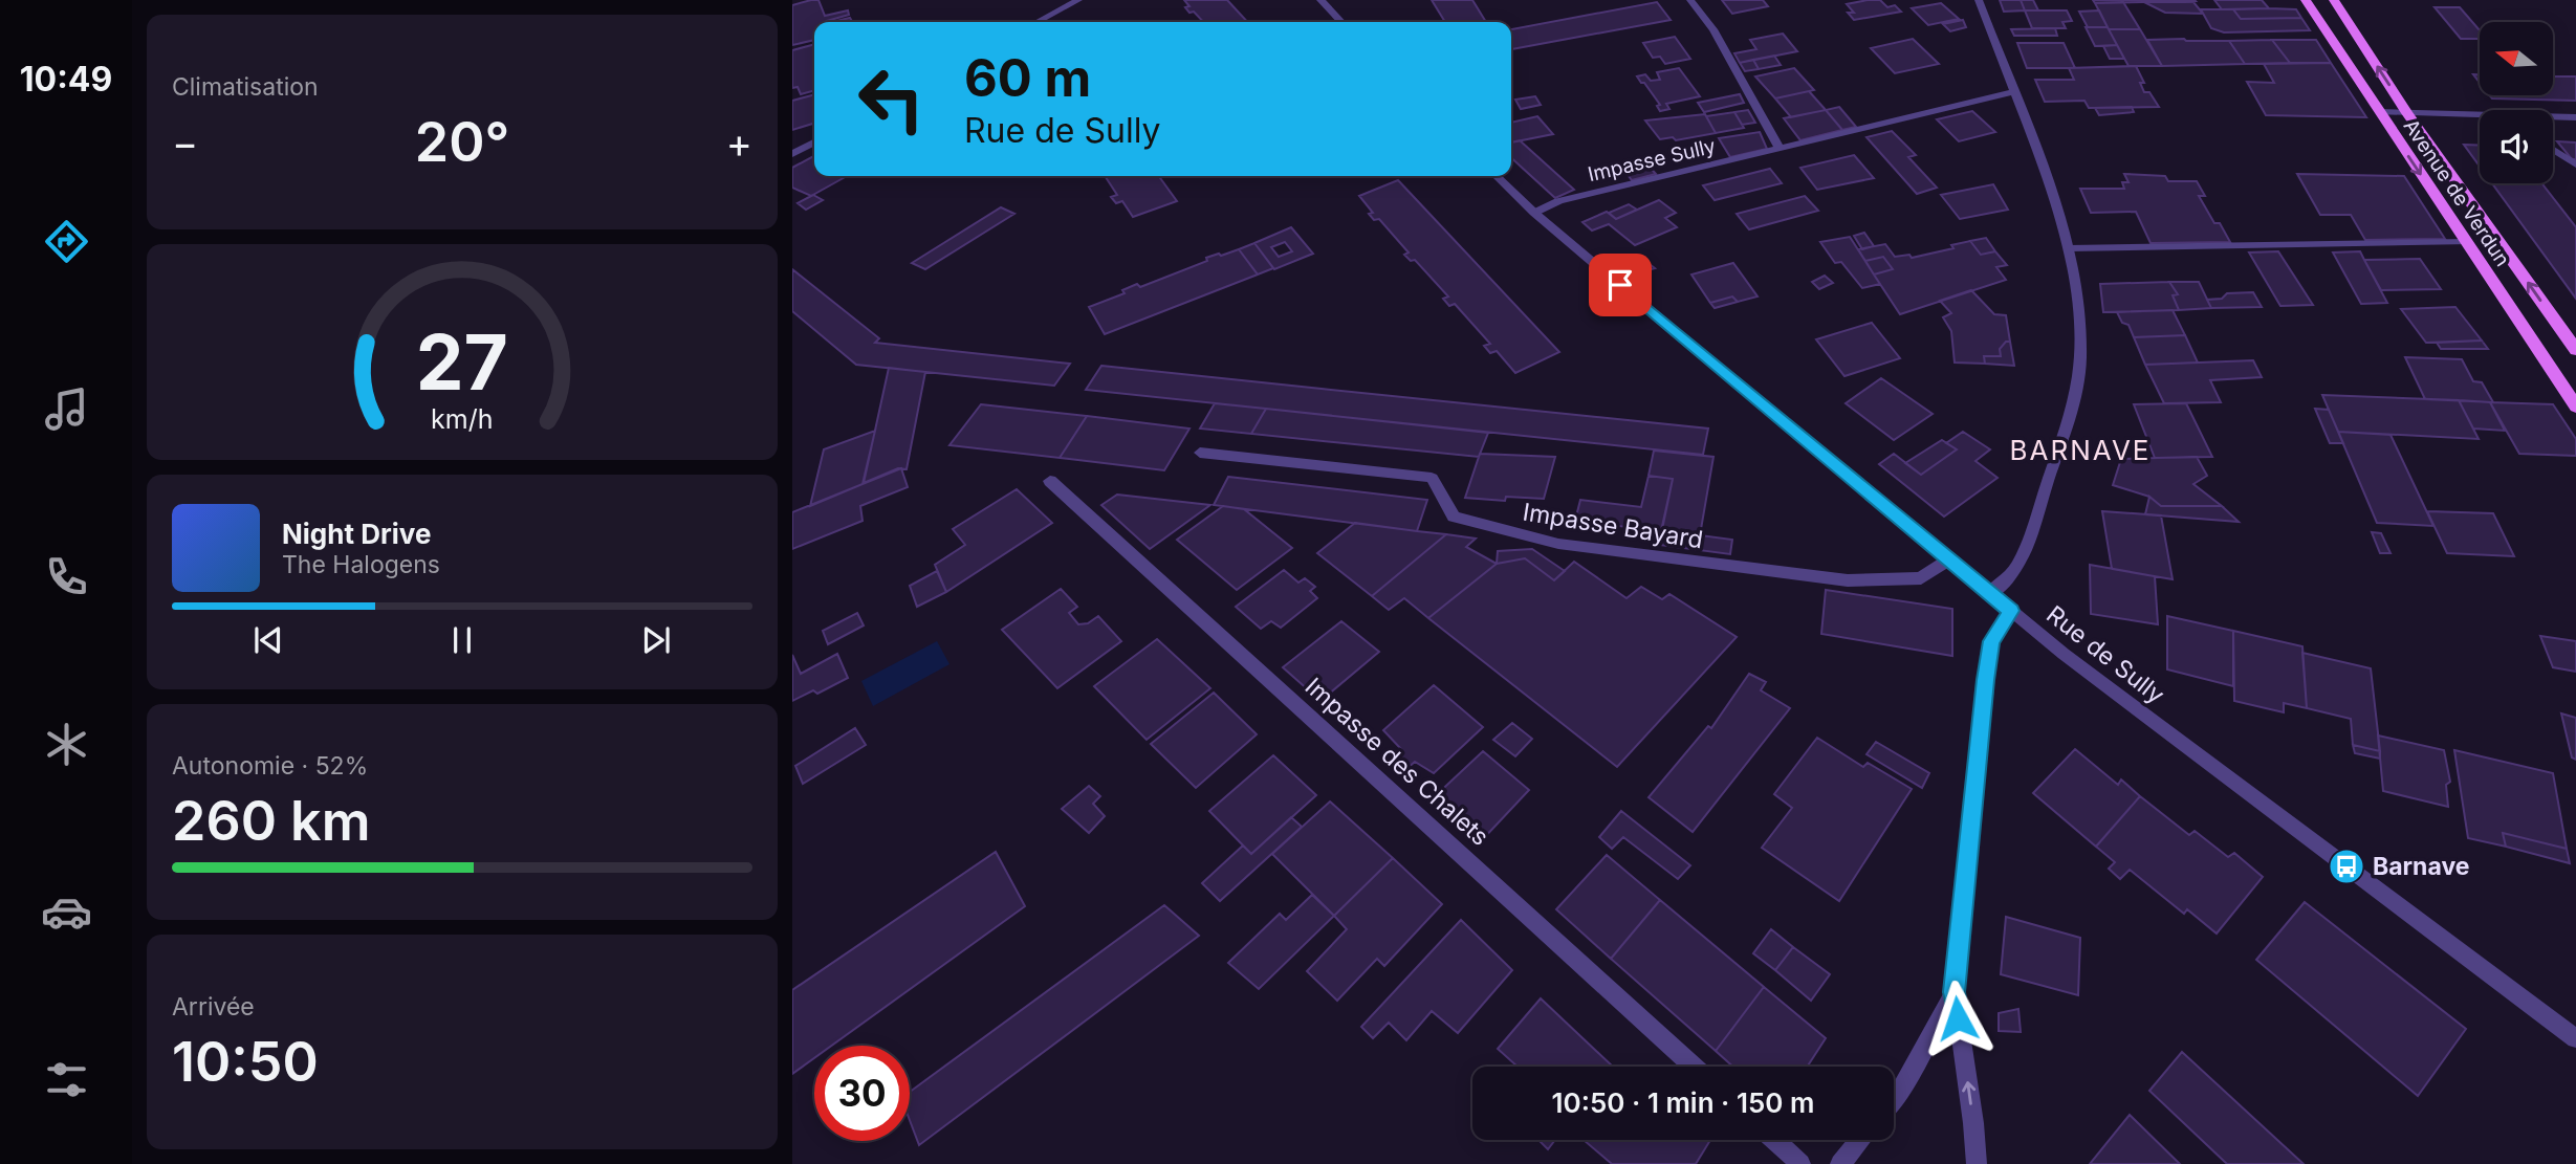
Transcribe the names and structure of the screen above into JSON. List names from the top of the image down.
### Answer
{
  "streets": {
    "main road": ["Avenue de Verdun"],
    "street": [
      "Impasse Sully",
      "Impasse Bayard",
      "Rue de Sully",
      "Impasse des Chalets"
    ]
  },
  "crossings": [
    ["Impasse Sully", "Rue de Sully"],
    ["Impasse Bayard", "Rue de Sully"]
  ],
  "districts": ["BARNAVE"],
  "places": {
    "bus stop": ["Barnave"]
  },
  "north": "left",
  "page": {
    "tabs": "10:49",
    "tile": [
      "Climatisation",
      ["Autonomie · 52%", "260 km"],
      ["Arrivée", "10:50"]
    ],
    "turn": ["60 m", "Rue de Sully"],
    "heat": ["−", "20°", "+"],
    "song": ["Night Drive", "The Halogens"],
    "limit": "30",
    "trip": "10:50 · 1 min · 150 m",
    "gauge": ["27", "km/h"]
  }
}
